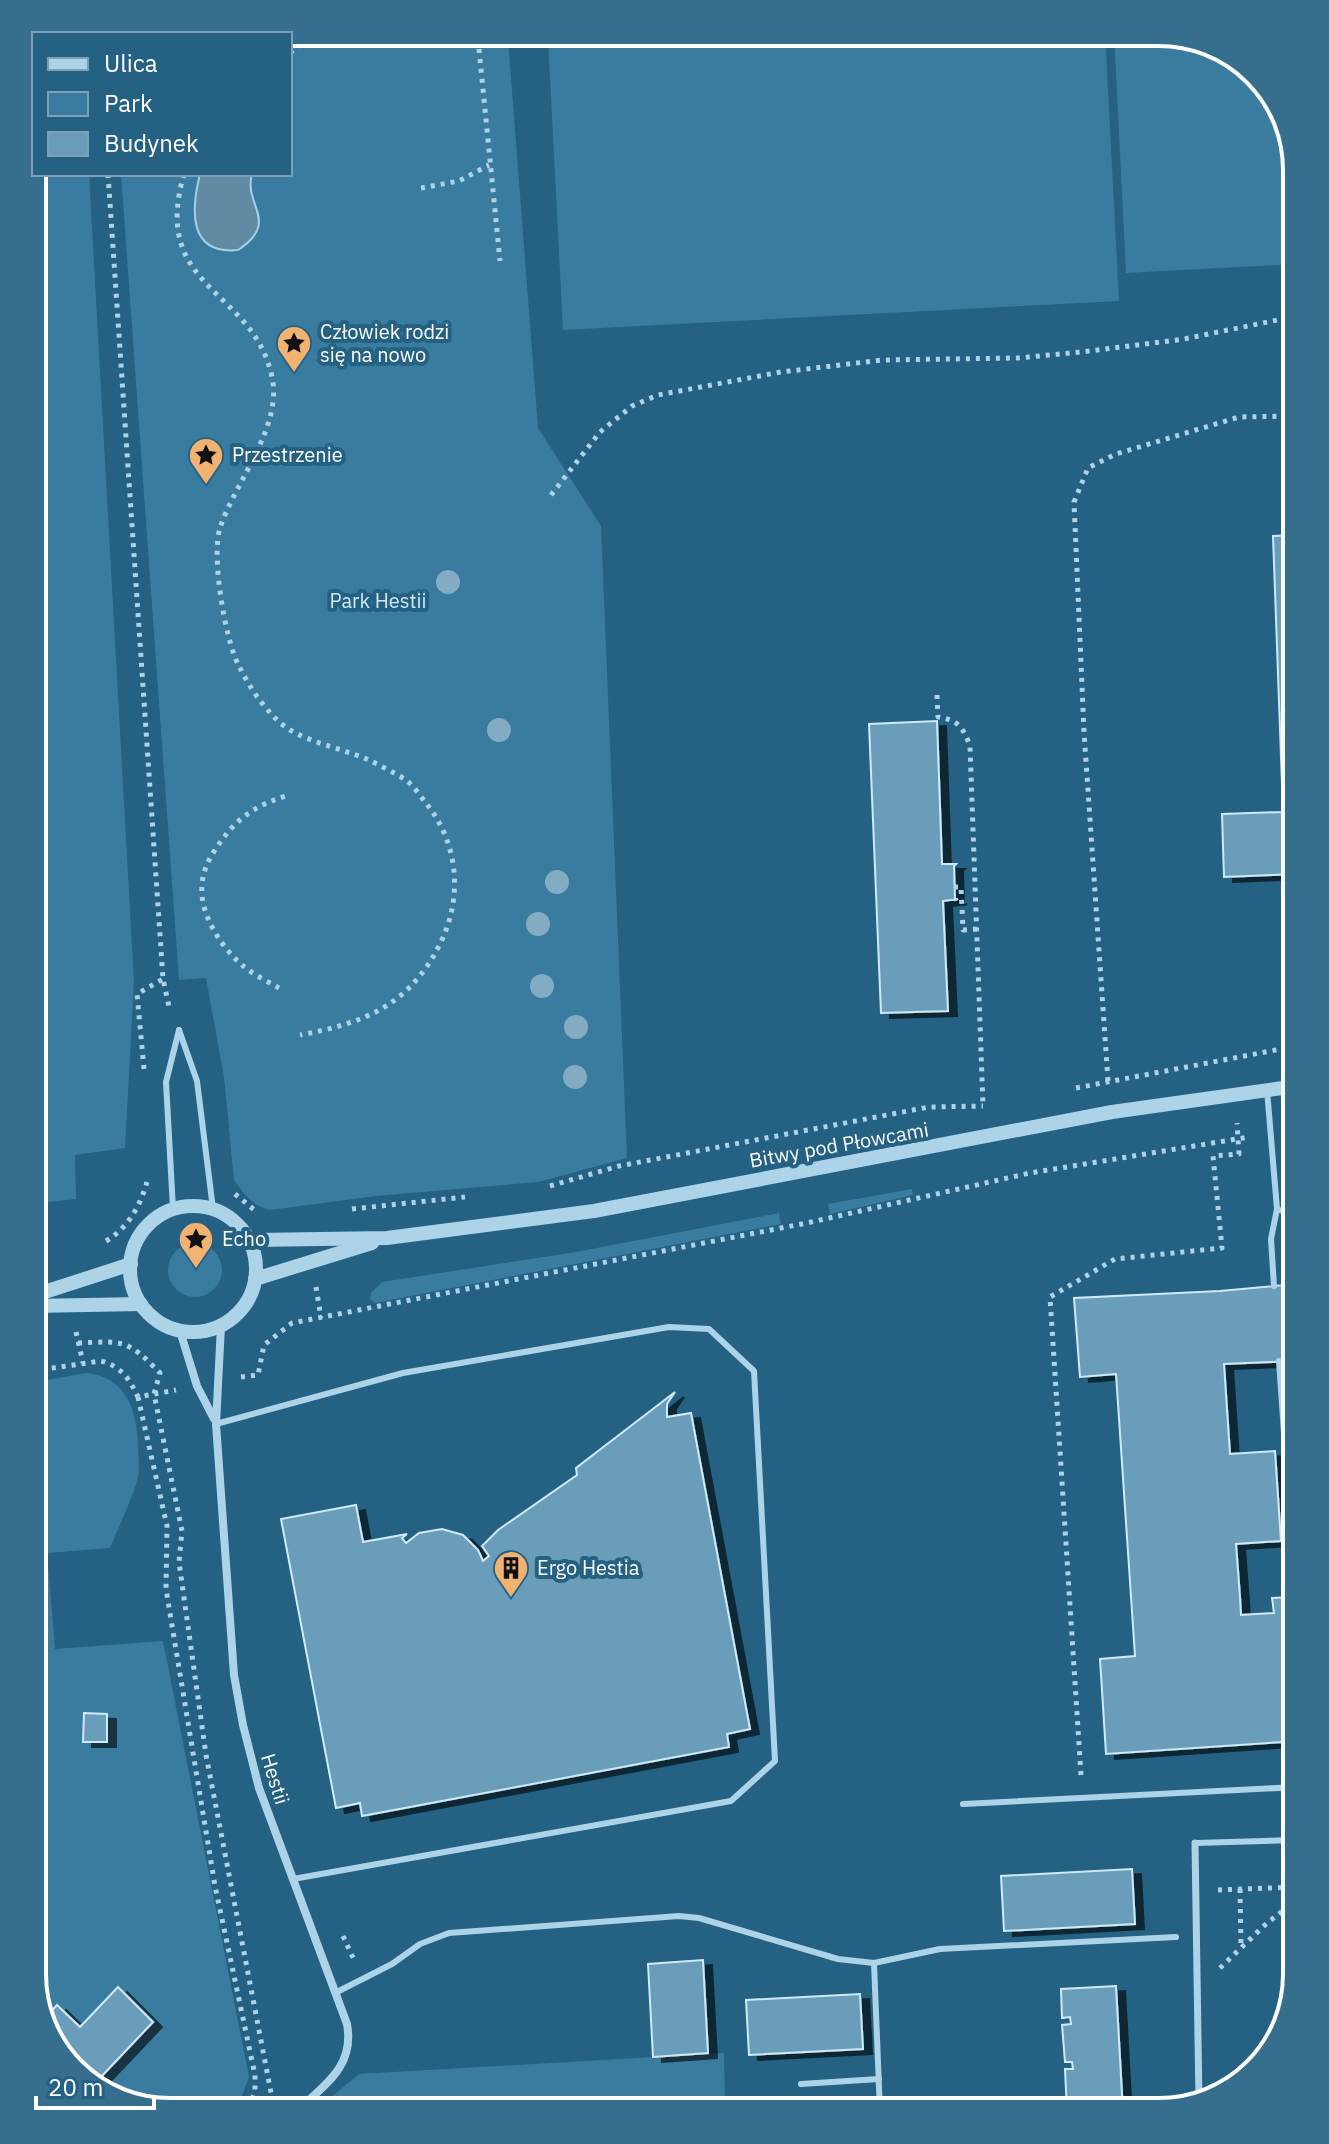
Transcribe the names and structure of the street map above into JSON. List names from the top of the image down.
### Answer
{
  "streets": {
    "street": ["Bitwy pod Płowcami", "Hestii"]
  },
  "crossings": [
    ["Bitwy pod Płowcami", "Hestii"]
  ],
  "parks": ["Park Hestii"],
  "places": {
    "place": ["Człowiek rodzi się na nowo", "Przestrzenie", "Echo"],
    "building": ["Ergo Hestia"]
  },
  "legend": ["Ulica", "Park", "Budynek"],
  "scale_bar": "20 m"
}
